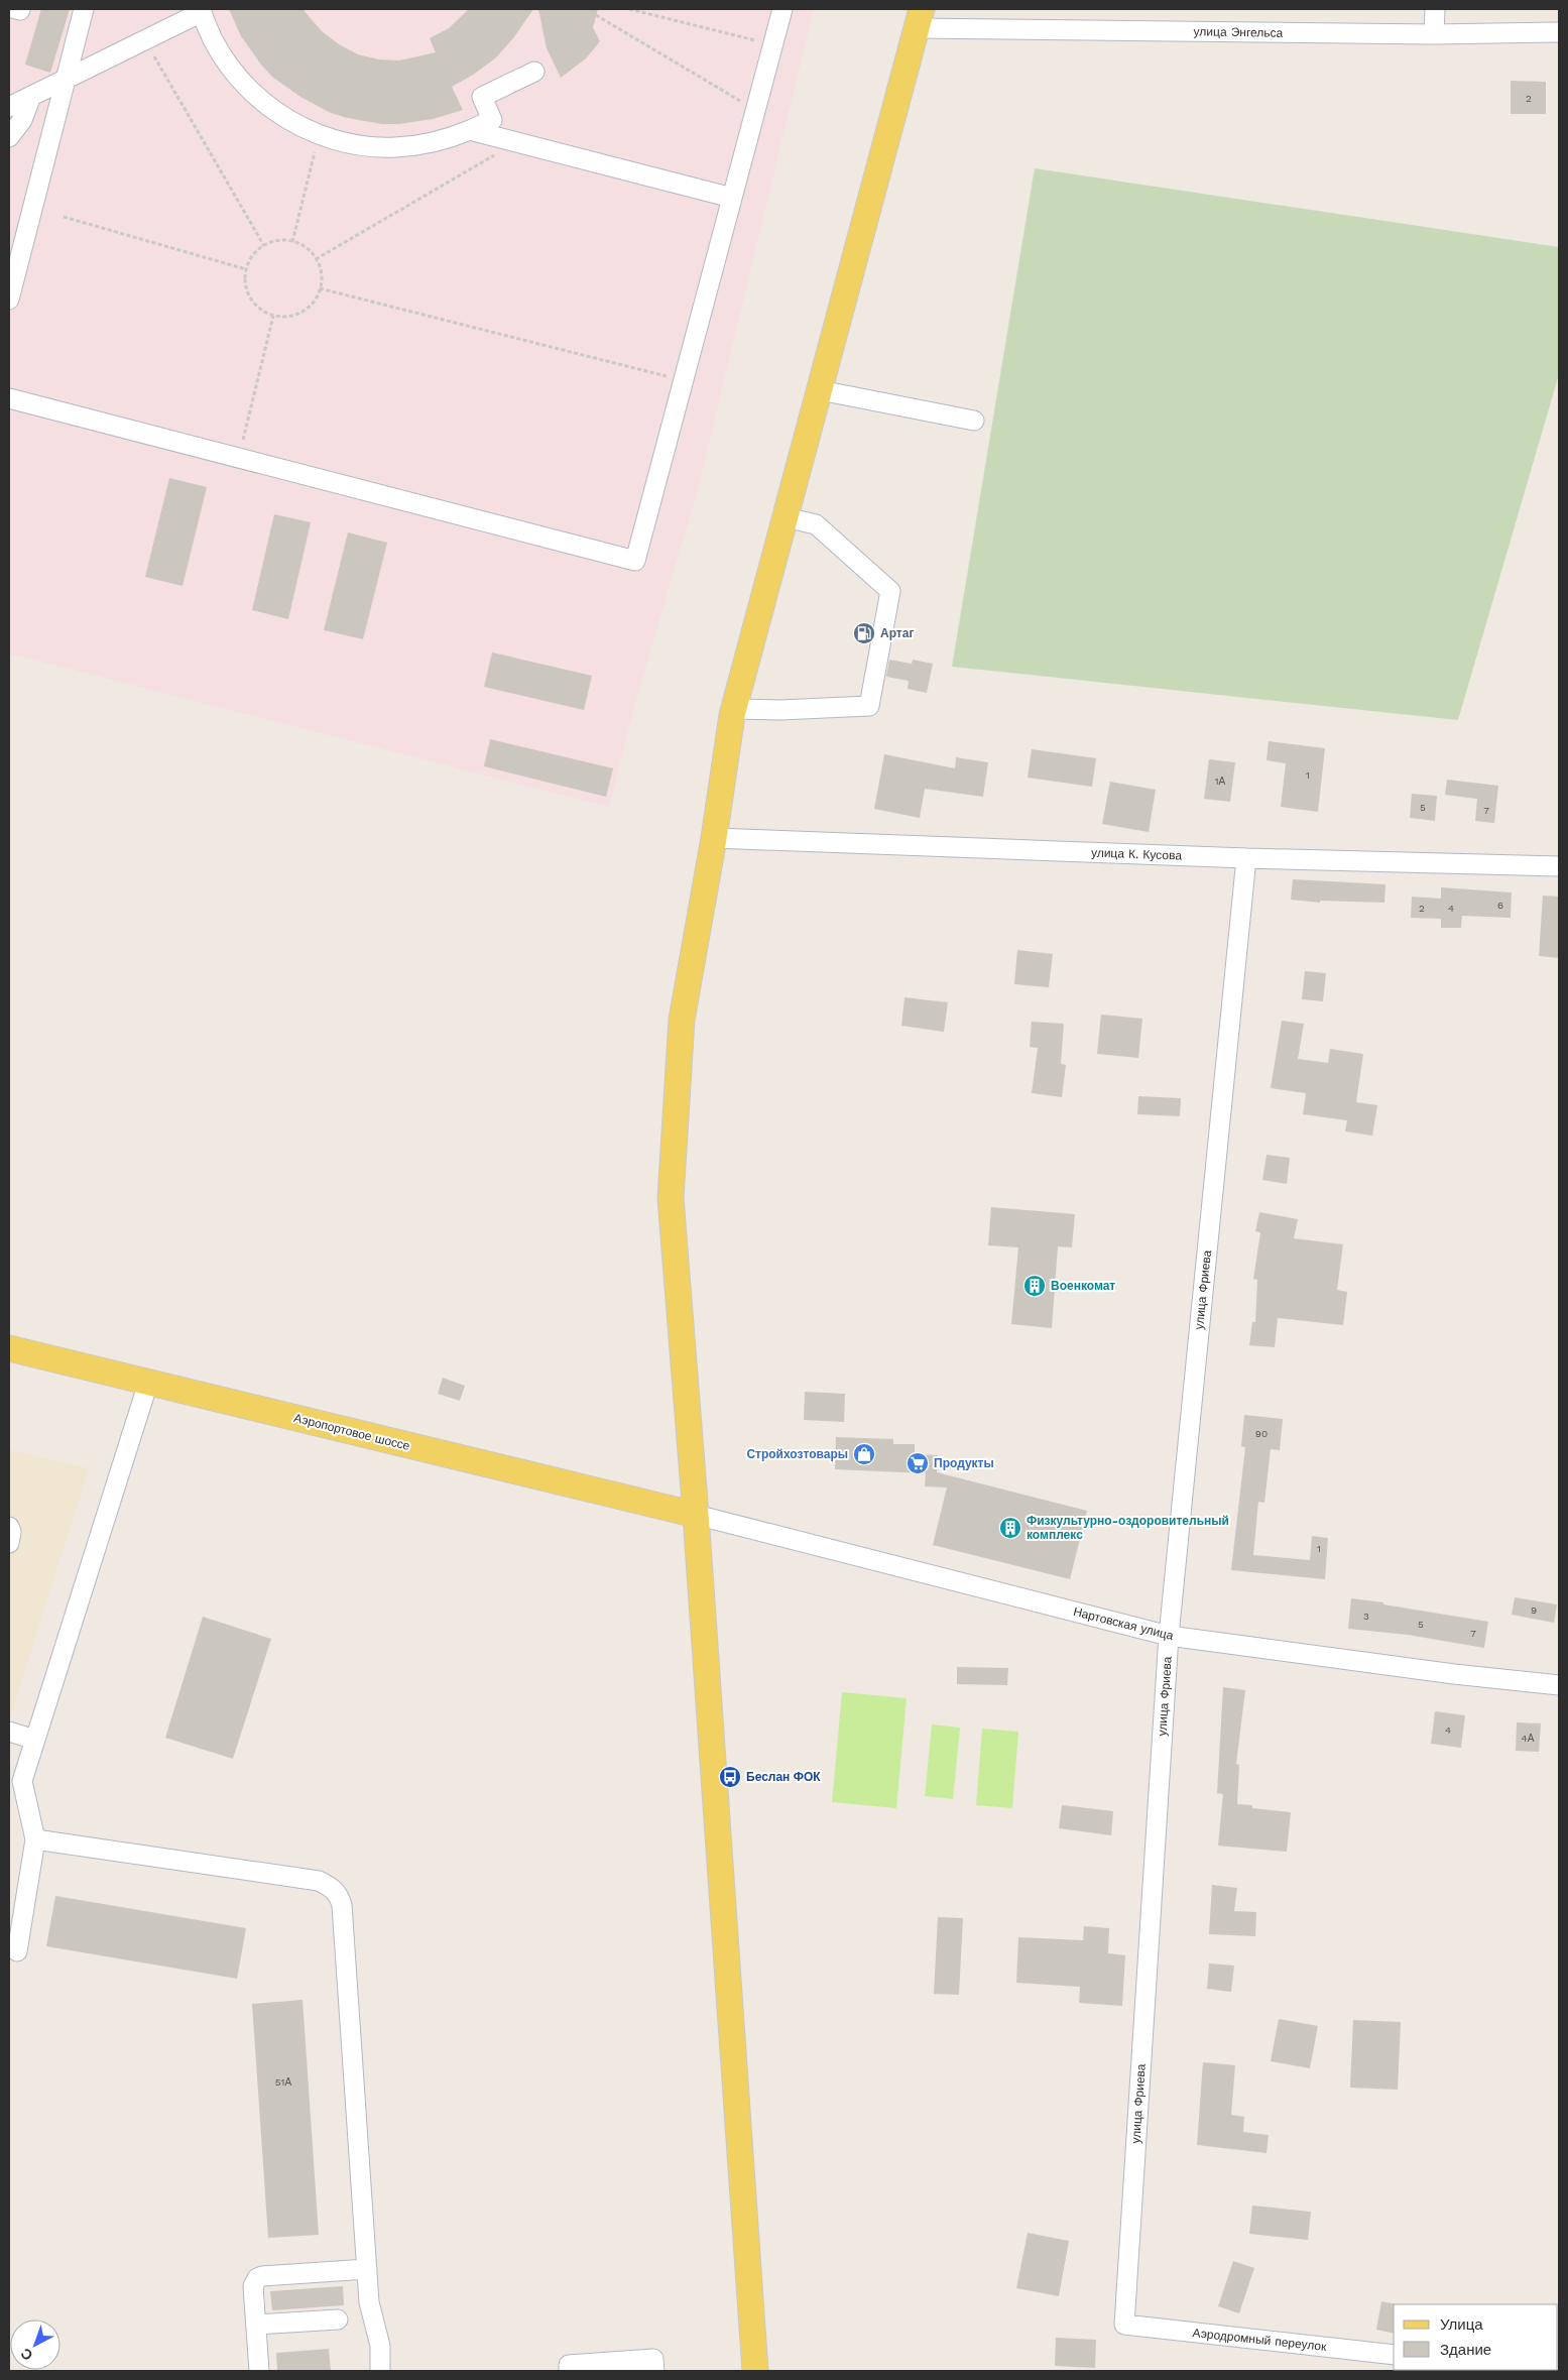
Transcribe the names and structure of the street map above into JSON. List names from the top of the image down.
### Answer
{
  "streets": {
    "main road": ["Аэропортовое шоссе"],
    "street": [
      "улица Энгельса",
      "улица К. Кусова",
      "улица Фриева",
      "Нартовская улица",
      "Аэродромный переулок"
    ]
  },
  "crossings": [
    ["улица К. Кусова", "улица Фриева"],
    ["улица Фриева", "Нартовская улица"],
    ["улица Фриева", "Аэродромный переулок"],
    ["Аэропортовое шоссе", "Нартовская улица"]
  ],
  "places": {
    "fuel station": ["Артаг"],
    "building": ["Военкомат", "Физкультурно-оздоровительный комплекс"],
    "shop": ["Стройхозтовары"],
    "supermarket": ["Продукты"],
    "bus stop": ["Беслан ФОК"]
  },
  "house_numbers": [
    "2",
    "1",
    "1А",
    "5",
    "7",
    "6",
    "2",
    "4",
    "90",
    "1",
    "9",
    "3",
    "5",
    "7",
    "4",
    "4А",
    "51А"
  ],
  "legend": ["Улица", "Здание"],
  "north": "bottom left"
}
